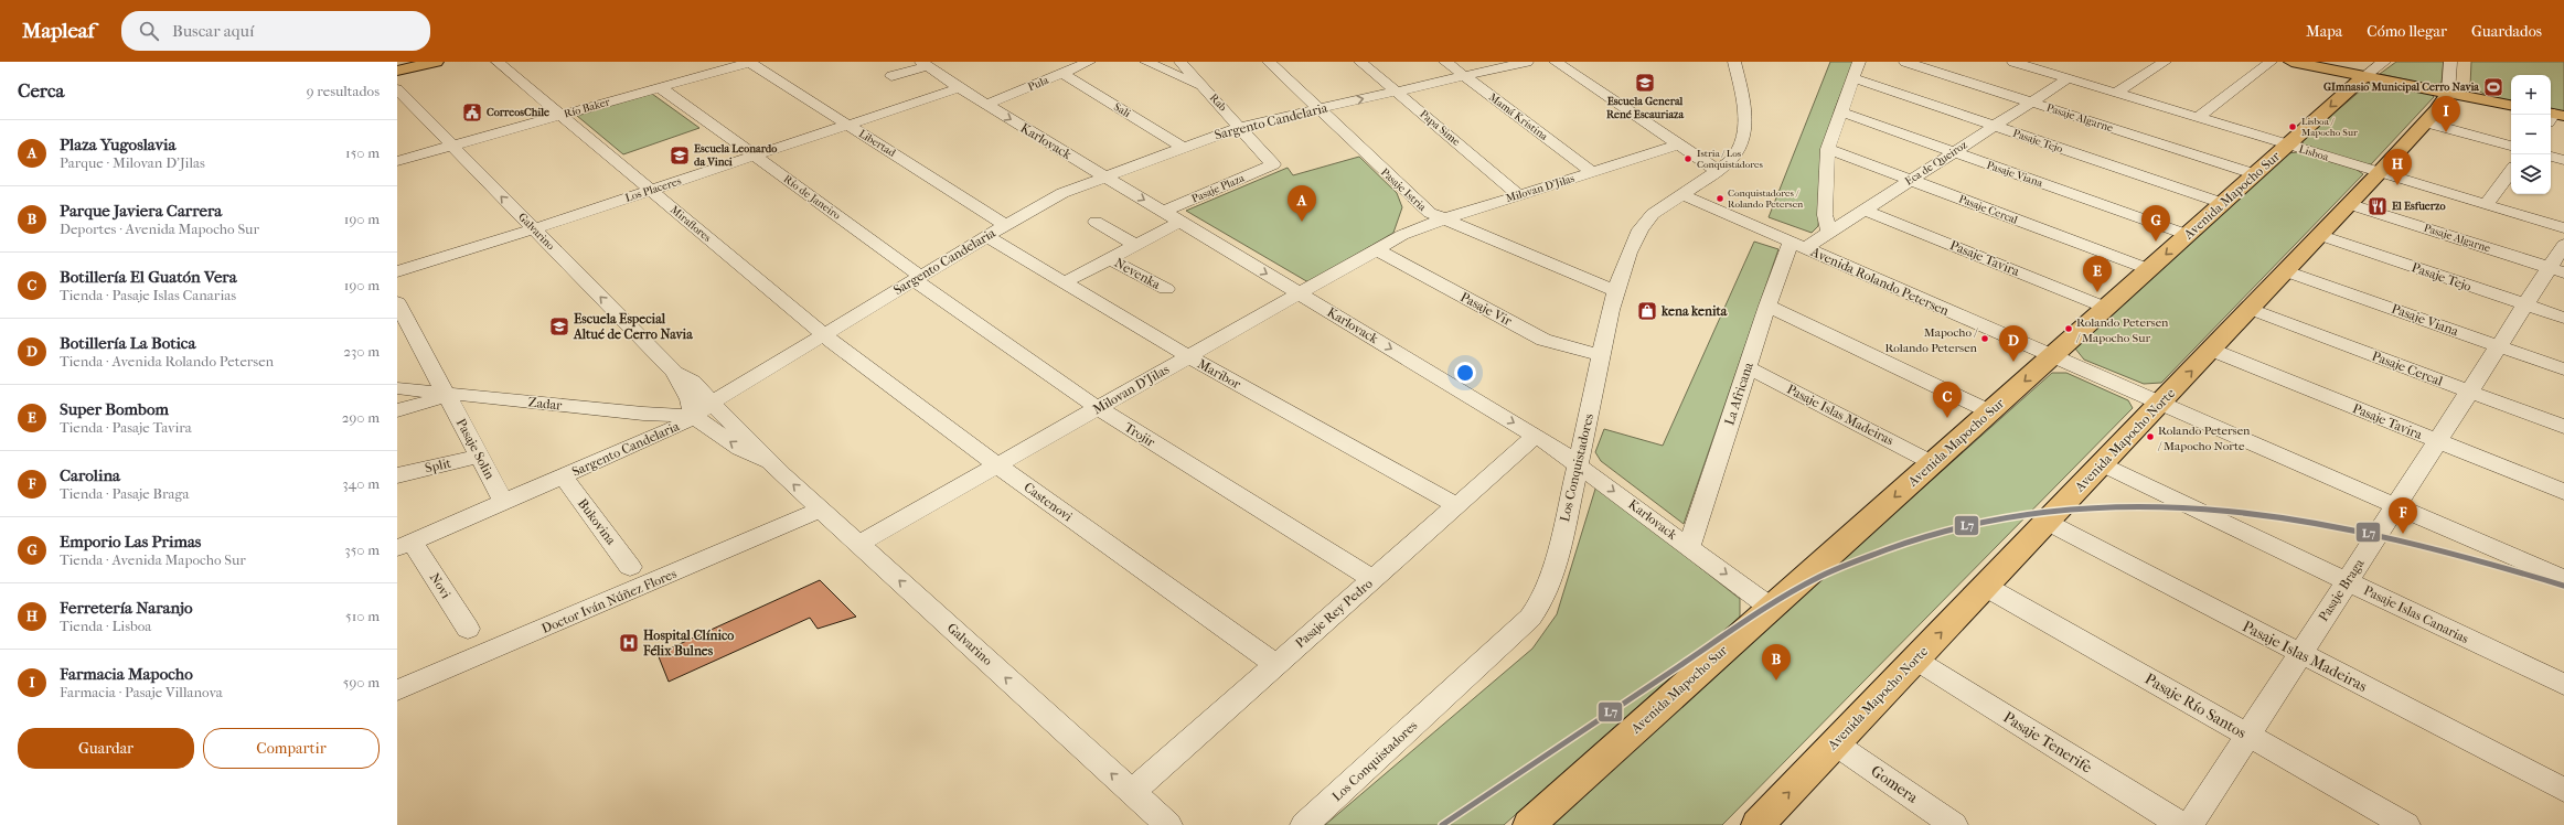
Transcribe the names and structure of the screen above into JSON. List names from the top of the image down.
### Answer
{
  "streets": {
    "main road": ["Avenida Mapocho Sur", "Avenida Mapocho Norte"],
    "street": [
      "Pula",
      "Rab",
      "Río Baker",
      "Sali",
      "Mamá Kristina",
      "Pasaje Algarne",
      "Sargento Candelaria",
      "Papa Sime",
      "Karlovack",
      "Pasaje Tejo",
      "Libertad",
      "Lisboa",
      "Eca de Queiroz",
      "Pasaje Viana",
      "Pasaje Plaza",
      "Milovan D'Jilas",
      "Los Placeres",
      "Pasaje Istria",
      "Río de Janeiro",
      "Pasaje Cercal",
      "Miraflores",
      "Galvarino",
      "Pasaje Tavira",
      "Nevenka",
      "Avenida Rolando Petersen",
      "Pasaje Vir",
      "Maribor",
      "La Africana",
      "Zadar",
      "Pasaje Islas Madeiras",
      "Trojir",
      "Pasaje Solin",
      "Split",
      "Los Conquistadores",
      "Castenovi",
      "Bukovina",
      "Novi",
      "Pasaje Braga",
      "Doctor Iván Núñez Flores",
      "Pasaje Rey Pedro",
      "Pasaje Islas Canarias",
      "Pasaje Río Santos",
      "Pasaje Tenerife",
      "Gomera"
    ]
  },
  "crossings": [
    ["Pula", "Sali"],
    ["Pula", "Karlovack"],
    ["Rab", "Sargento Candelaria"],
    ["Rab", "Pasaje Plaza"],
    ["Río Baker", "Libertad"],
    ["Río Baker", "Río de Janeiro"],
    ["Río Baker", "Miraflores"],
    ["Río Baker", "Galvarino"],
    ["Sali", "Sargento Candelaria"],
    ["Mamá Kristina", "Sargento Candelaria"],
    ["Mamá Kristina", "Milovan D'Jilas"],
    ["Pasaje Algarne", "Eca de Queiroz"],
    ["Pasaje Algarne", "Avenida Mapocho Sur"],
    ["Pasaje Algarne", "Avenida Mapocho Norte"],
    ["Pasaje Algarne", "Pasaje Braga"],
    ["Sargento Candelaria", "Papa Sime"],
    ["Sargento Candelaria", "Karlovack"],
    ["Sargento Candelaria", "Libertad"],
    ["Sargento Candelaria", "Pasaje Istria"],
    ["Sargento Candelaria", "Río de Janeiro"],
    ["Sargento Candelaria", "Miraflores"],
    ["Sargento Candelaria", "Galvarino"],
    ["Sargento Candelaria", "Maribor"],
    ["Sargento Candelaria", "Zadar"],
    ["Sargento Candelaria", "Trojir"],
    ["Sargento Candelaria", "Pasaje Solin"],
    ["Sargento Candelaria", "Castenovi"],
    ["Sargento Candelaria", "Bukovina"],
    ["Sargento Candelaria", "Novi"],
    ["Papa Sime", "Milovan D'Jilas"],
    ["Karlovack", "Pasaje Plaza"],
    ["Karlovack", "Milovan D'Jilas"],
    ["Karlovack", "Los Placeres"],
    ["Karlovack", "Avenida Mapocho Sur"],
    ["Karlovack", "Nevenka"],
    ["Karlovack", "La Africana"],
    ["Karlovack", "Los Conquistadores"],
    ["Karlovack", "Pasaje Rey Pedro"],
    ["Pasaje Tejo", "Eca de Queiroz"],
    ["Pasaje Tejo", "Avenida Mapocho Sur"],
    ["Pasaje Tejo", "Avenida Mapocho Norte"],
    ["Pasaje Tejo", "Pasaje Braga"],
    ["Libertad", "Los Placeres"],
    ["Lisboa", "Eca de Queiroz"],
    ["Lisboa", "Avenida Mapocho Sur"],
    ["Lisboa", "Avenida Mapocho Norte"],
    ["Eca de Queiroz", "Pasaje Viana"],
    ["Eca de Queiroz", "Pasaje Cercal"],
    ["Eca de Queiroz", "Pasaje Tavira"],
    ["Eca de Queiroz", "Avenida Rolando Petersen"],
    ["Eca de Queiroz", "La Africana"],
    ["Pasaje Viana", "Avenida Mapocho Sur"],
    ["Pasaje Viana", "Avenida Mapocho Norte"],
    ["Pasaje Viana", "Pasaje Braga"],
    ["Milovan D'Jilas", "Pasaje Istria"],
    ["Milovan D'Jilas", "Galvarino"],
    ["Milovan D'Jilas", "Pasaje Vir"],
    ["Milovan D'Jilas", "Maribor"],
    ["Milovan D'Jilas", "Trojir"],
    ["Milovan D'Jilas", "Castenovi"],
    ["Los Placeres", "Río de Janeiro"],
    ["Los Placeres", "Miraflores"],
    ["Los Placeres", "Galvarino"],
    ["Pasaje Istria", "Los Conquistadores"],
    ["Avenida Mapocho Sur", "Pasaje Cercal"],
    ["Avenida Mapocho Sur", "Pasaje Tavira"],
    ["Avenida Mapocho Sur", "Avenida Rolando Petersen"],
    ["Avenida Mapocho Sur", "Pasaje Islas Madeiras"],
    ["Río de Janeiro", "Trojir"],
    ["Pasaje Cercal", "Avenida Mapocho Norte"],
    ["Pasaje Cercal", "Pasaje Braga"],
    ["Miraflores", "Castenovi"],
    ["Galvarino", "Doctor Iván Núñez Flores"],
    ["Galvarino", "Pasaje Rey Pedro"],
    ["Pasaje Tavira", "Avenida Mapocho Norte"],
    ["Pasaje Tavira", "Pasaje Braga"],
    ["Nevenka", "Maribor"],
    ["Avenida Rolando Petersen", "La Africana"],
    ["Avenida Rolando Petersen", "Avenida Mapocho Norte"],
    ["Avenida Rolando Petersen", "Los Conquistadores"],
    ["Avenida Rolando Petersen", "Pasaje Braga"],
    ["Pasaje Vir", "Los Conquistadores"],
    ["Maribor", "Pasaje Rey Pedro"],
    ["La Africana", "Pasaje Islas Madeiras"],
    ["Zadar", "Pasaje Solin"],
    ["Pasaje Islas Madeiras", "Avenida Mapocho Norte"],
    ["Pasaje Islas Madeiras", "Pasaje Braga"],
    ["Trojir", "Pasaje Rey Pedro"],
    ["Avenida Mapocho Norte", "Pasaje Islas Canarias"],
    ["Avenida Mapocho Norte", "Pasaje Río Santos"],
    ["Avenida Mapocho Norte", "Pasaje Tenerife"],
    ["Avenida Mapocho Norte", "Gomera"],
    ["Pasaje Solin", "Split"],
    ["Castenovi", "Pasaje Rey Pedro"],
    ["Pasaje Braga", "Pasaje Islas Canarias"],
    ["Pasaje Braga", "Pasaje Río Santos"]
  ],
  "one_way": ["Karlovack", "Avenida Mapocho Sur", "Galvarino"],
  "places": {
    "school or university": ["Escuela General René Escauriaza", "Escuela Leonardo da Vinci", "Escuela Especial Altué de Cerro Navia"],
    "sports": ["GImnasio Municipal Cerro Navia"],
    "public building": ["CorreosChile"],
    "other": [
      "Lisboa / Mapocho Sur",
      "Istria / Los Conquistadores",
      "Conquistadores / Rolando Petersen",
      "Rolando Petersen / Mapocho Sur",
      "Mapocho / Rolando Petersen",
      "Rolando Petersen / Mapocho Norte"
    ],
    "restaurant": ["El Esfuerzo"],
    "shop": ["kena kenita"],
    "hospital": ["Hospital Clínico Félix Bulnes"]
  },
  "lines": ["transit line L7"],
  "page": {
    "header": "Mapleaf",
    "search": "Buscar aquí",
    "nav": ["Mapa", "Cómo llegar", "Guardados"],
    "heading": ["Cerca", "9 resultados"],
    "map_buttons": ["+", "−"],
    "pins": [
      "I",
      "H",
      "A",
      "G",
      "E",
      "D",
      "C",
      "F",
      "B"
    ],
    "list": [
      {
        "mark": "A",
        "name": "Plaza Yugoslavia",
        "note": "Parque · Milovan D'Jilas",
        "value": "150 m"
      },
      {
        "mark": "B",
        "name": "Parque Javiera Carrera",
        "note": "Deportes · Avenida Mapocho Sur",
        "value": "190 m"
      },
      {
        "mark": "C",
        "name": "Botillería El Guatón Vera",
        "note": "Tienda · Pasaje Islas Canarias",
        "value": "190 m"
      },
      {
        "mark": "D",
        "name": "Botillería La Botica",
        "note": "Tienda · Avenida Rolando Petersen",
        "value": "230 m"
      },
      {
        "mark": "E",
        "name": "Super Bombom",
        "note": "Tienda · Pasaje Tavira",
        "value": "290 m"
      },
      {
        "mark": "F",
        "name": "Carolina",
        "note": "Tienda · Pasaje Braga",
        "value": "340 m"
      },
      {
        "mark": "G",
        "name": "Emporio Las Primas",
        "note": "Tienda · Avenida Mapocho Sur",
        "value": "350 m"
      },
      {
        "mark": "H",
        "name": "Ferretería Naranjo",
        "note": "Tienda · Lisboa",
        "value": "510 m"
      },
      {
        "mark": "I",
        "name": "Farmacia Mapocho",
        "note": "Farmacia · Pasaje Villanova",
        "value": "590 m"
      }
    ],
    "buttons": ["Guardar", "Compartir"]
  }
}
